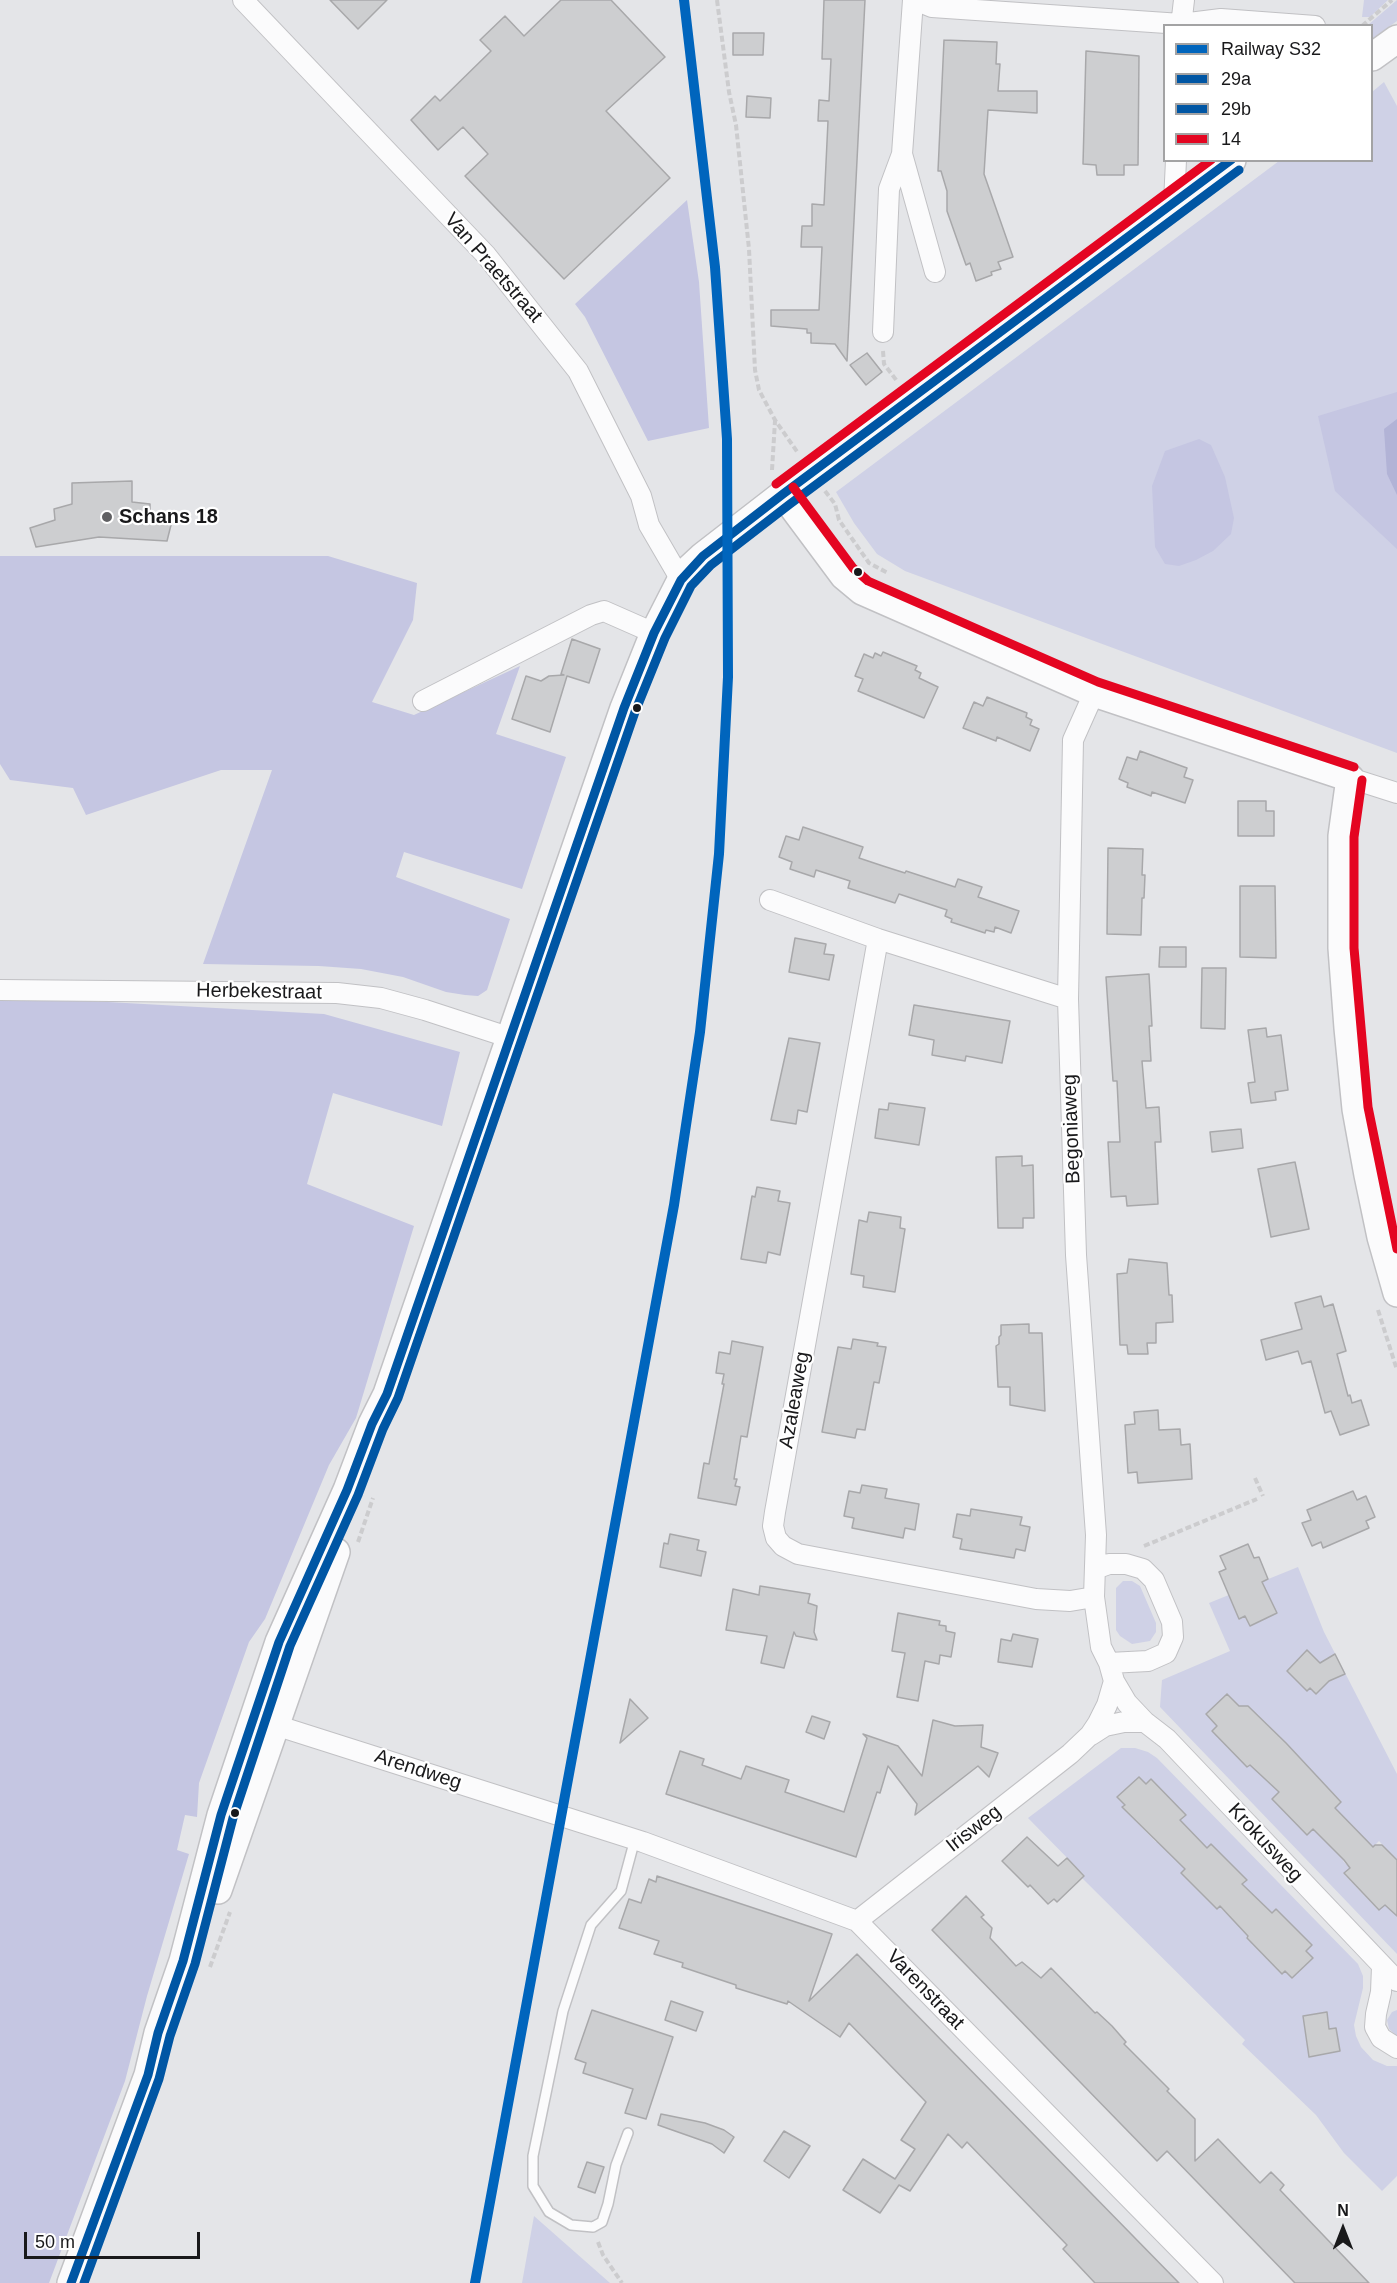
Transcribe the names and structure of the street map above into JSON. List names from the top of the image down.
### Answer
{
  "streets": {
    "street": [
      "Van Praetstraat",
      "Herbekestraat",
      "Begoniaweg",
      "Azaleaweg",
      "Arendweg",
      "Irisweg",
      "Krokusweg",
      "Varenstraat"
    ]
  },
  "crossings": [
    ["Begoniaweg", "Azaleaweg"],
    ["Begoniaweg", "Irisweg"],
    ["Azaleaweg", "Irisweg"],
    ["Arendweg", "Varenstraat"],
    ["Irisweg", "Krokusweg"],
    ["Irisweg", "Varenstraat"]
  ],
  "places": ["Schans 18"],
  "lines": [
    "rail line S32",
    "transit line 29a",
    "transit line 14",
    "transit line 29b"
  ],
  "legend": [
    "Railway S32",
    "29a",
    "29b",
    "14"
  ],
  "scale_bar": "50 m",
  "north": "top"
}
